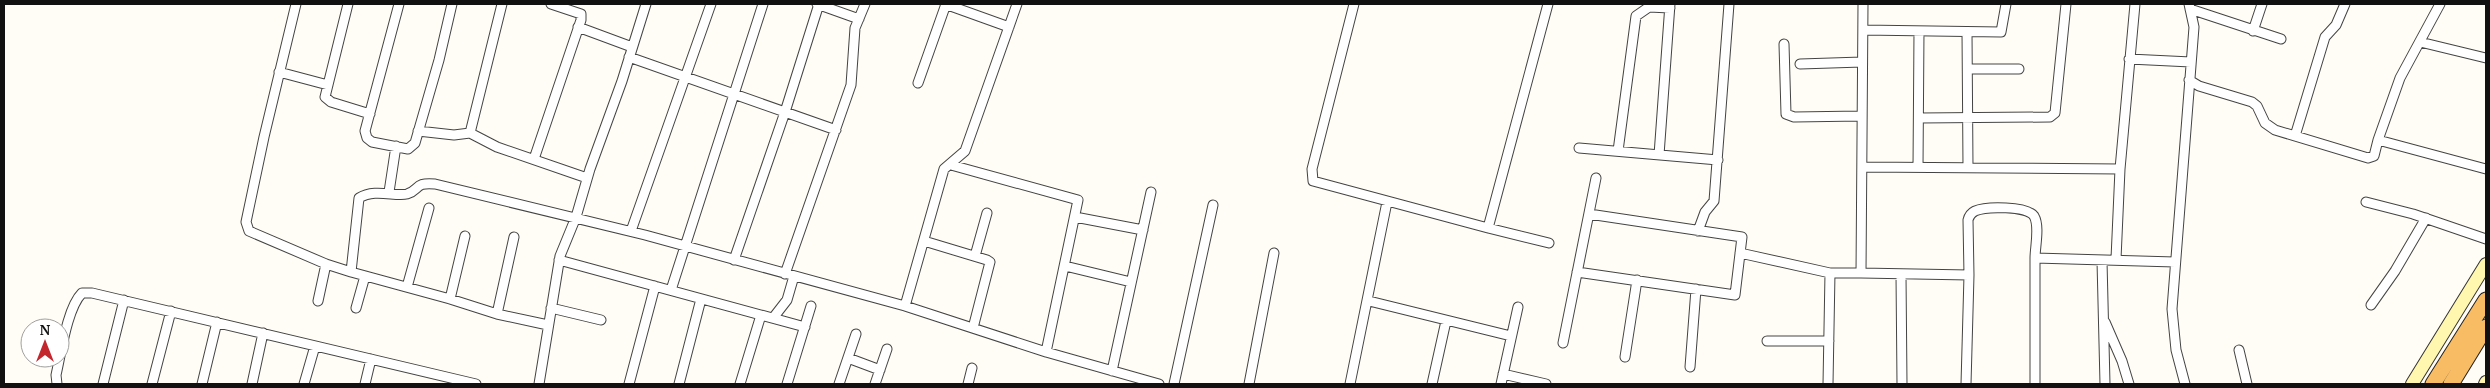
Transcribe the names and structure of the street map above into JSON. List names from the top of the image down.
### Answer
{
  "north": "top"
}
